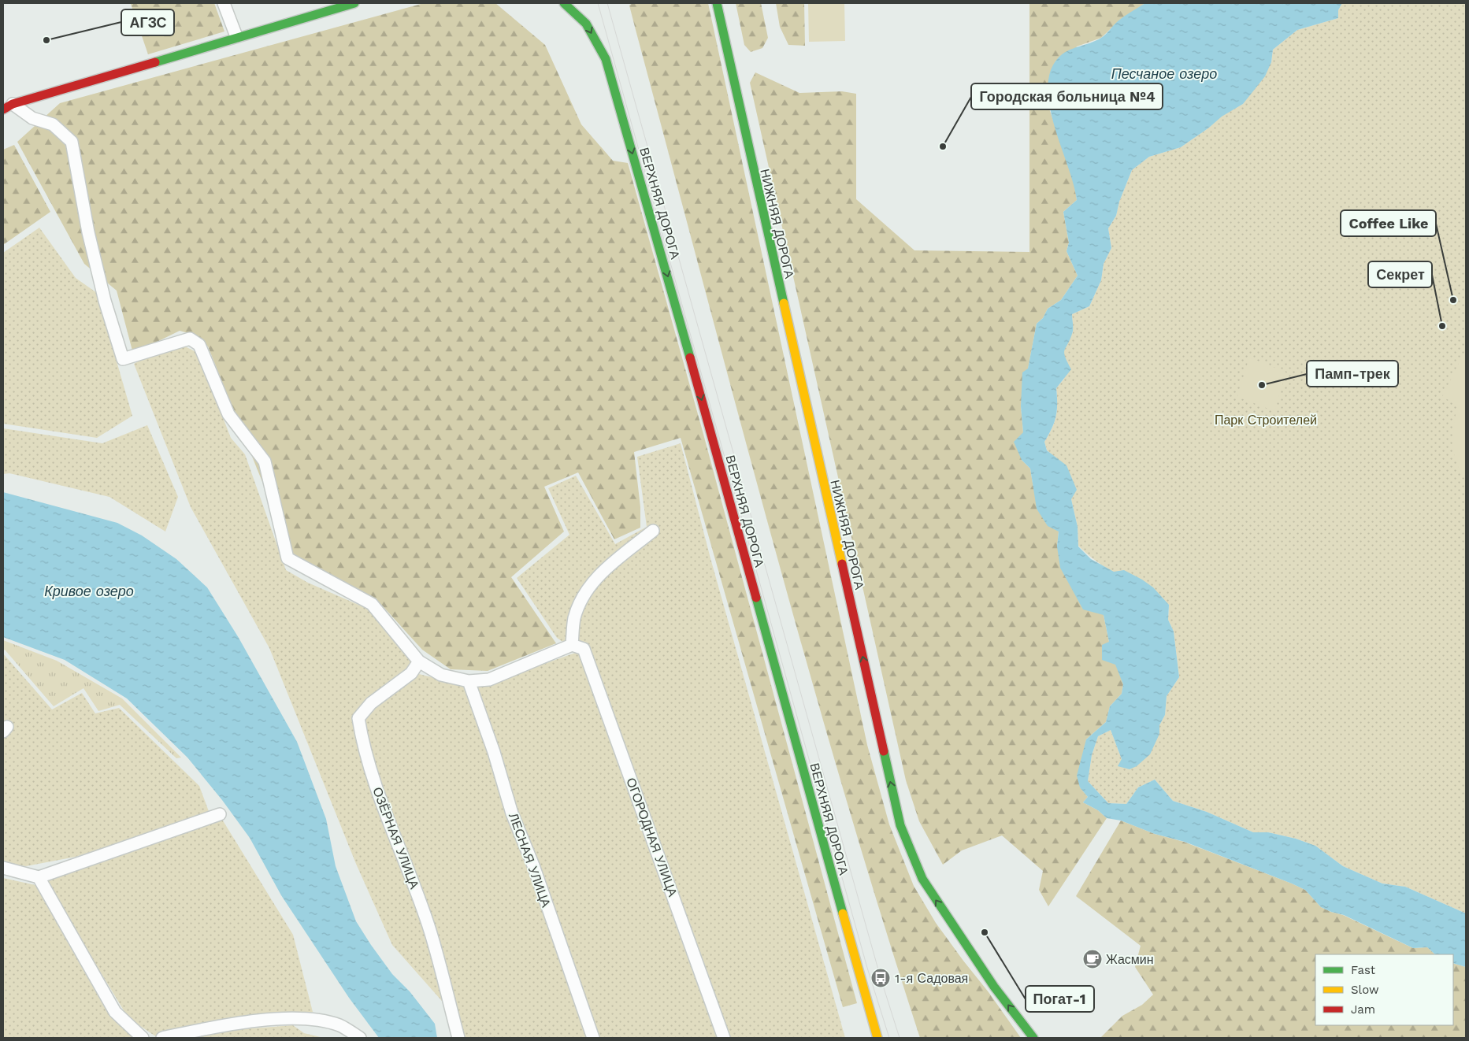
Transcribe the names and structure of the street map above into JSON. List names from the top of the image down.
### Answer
{
  "streets": {
    "main road": ["ВЕРХНЯЯ ДОРОГА", "НИЖНЯЯ ДОРОГА"],
    "street": ["ОГОРОДНАЯ УЛИЦА", "ОЗЁРНАЯ УЛИЦА", "ЛЕСНАЯ УЛИЦА"]
  },
  "one_way": ["ВЕРХНЯЯ ДОРОГА", "НИЖНЯЯ ДОРОГА"],
  "water": ["Песчаное озеро", "Кривое озеро"],
  "parks": ["Парк Строителей"],
  "places": {
    "other": [
      "АГЗС",
      "Городская больница №4",
      "Coffee Like",
      "Секрет",
      "Памп-трек",
      "Погат-1"
    ],
    "cafe": ["Жасмин"],
    "bus stop": ["1-я Садовая"]
  },
  "legend": ["Fast", "Slow", "Jam"]
}
